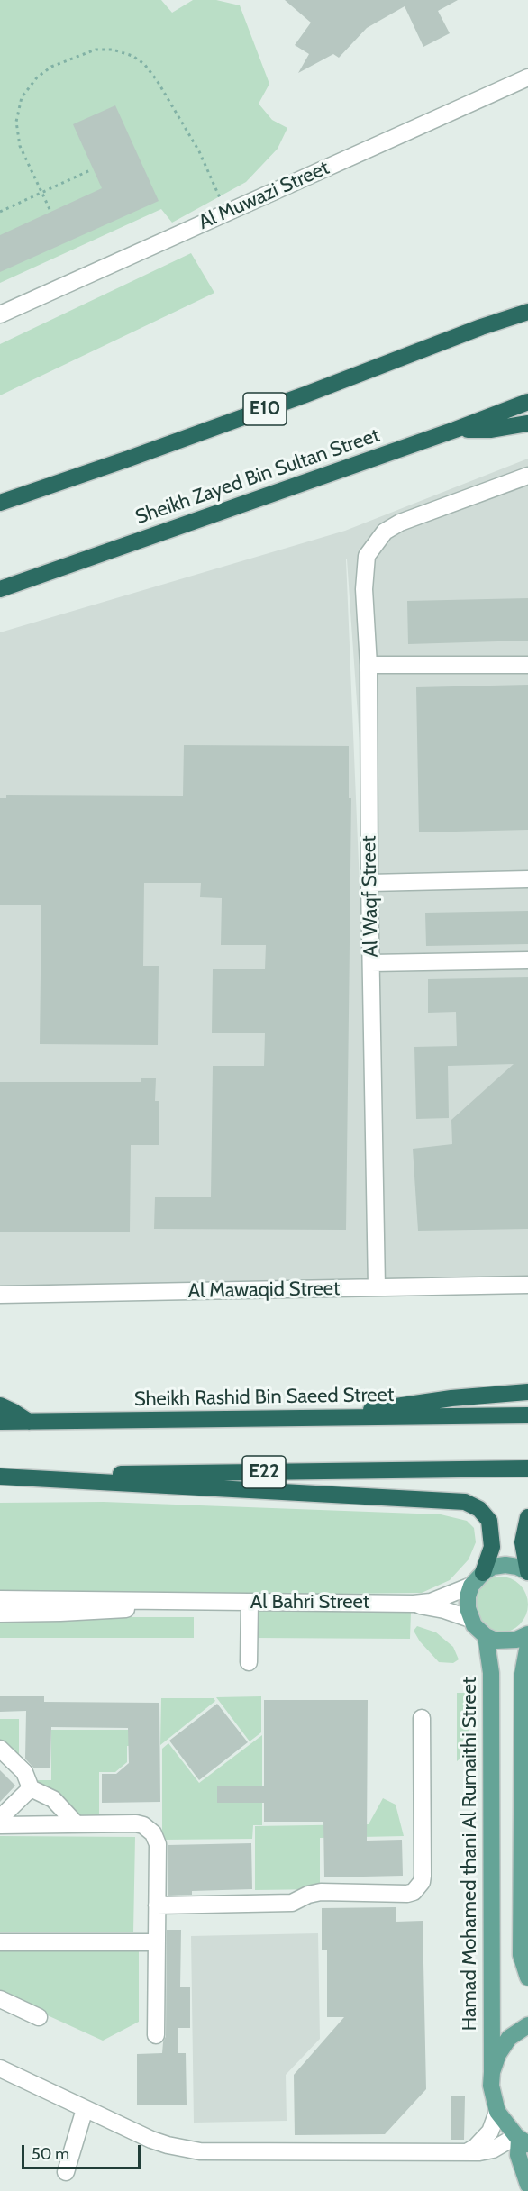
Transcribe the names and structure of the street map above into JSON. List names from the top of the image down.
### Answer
{
  "streets": {
    "highway": [
      "E10",
      "Sheikh Zayed Bin Sultan Street",
      "Sheikh Rashid Bin Saeed Street",
      "E22"
    ],
    "main road": ["Hamad Mohamed thani Al Rumaithi Street"],
    "street": [
      "Al Muwazi Street",
      "Al Waqf Street",
      "Al Mawaqid Street",
      "Al Bahri Street"
    ]
  },
  "crossings": [
    ["Al Waqf Street", "Al Mawaqid Street"]
  ],
  "scale_bar": "50 m"
}
